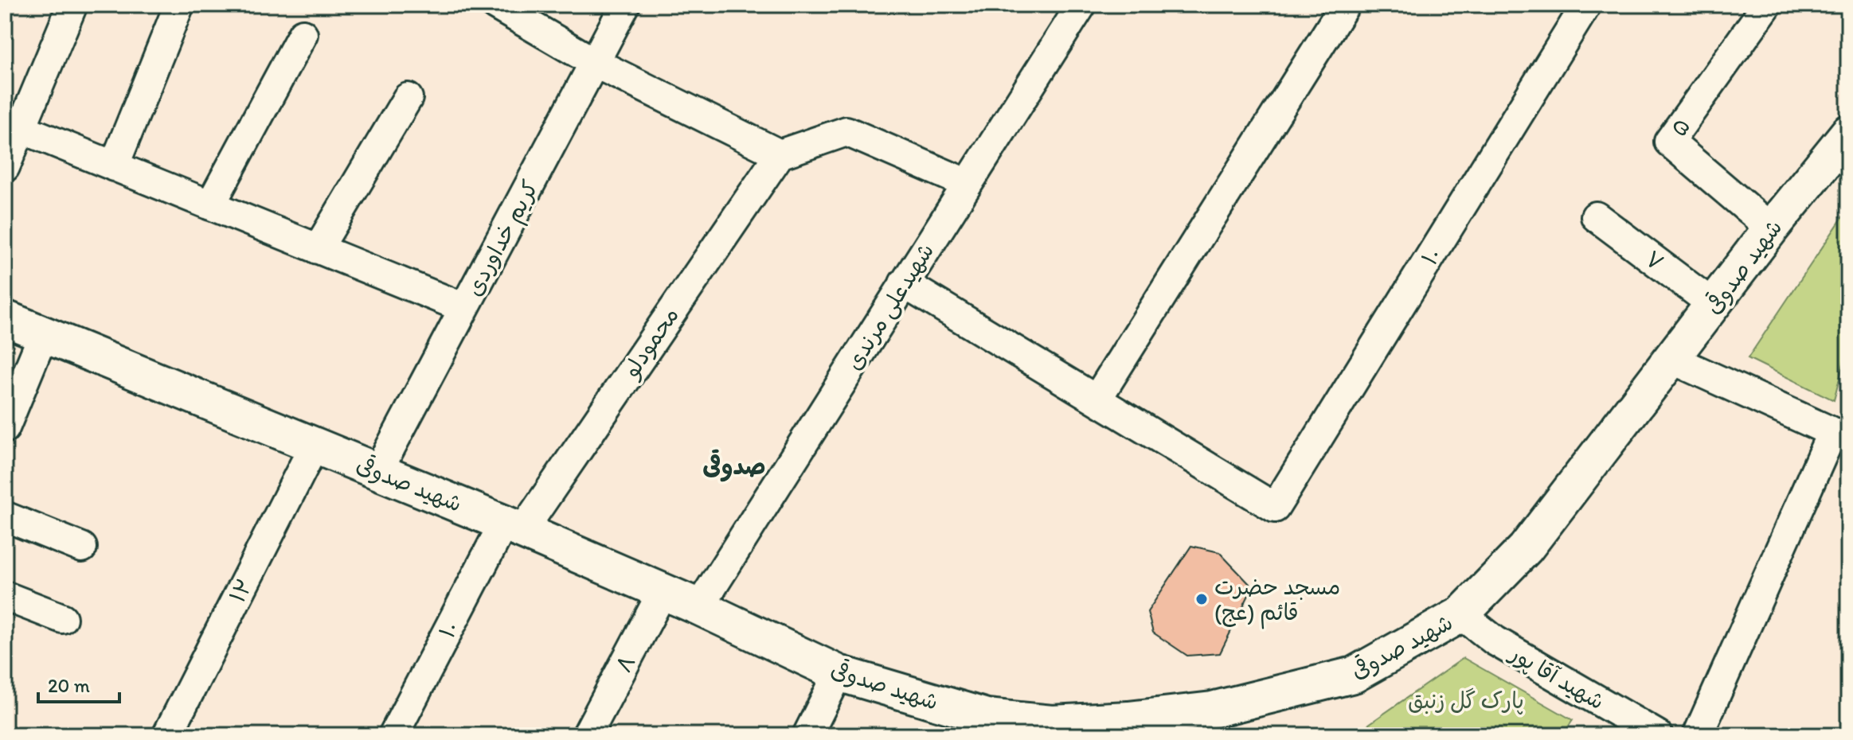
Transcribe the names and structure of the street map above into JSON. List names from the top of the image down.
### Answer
{
  "streets": {
    "main road": ["شهید صدوقی"],
    "street": [
      "۵",
      "کریم خداوردی",
      "۱۰",
      "۷",
      "شهیدعلی مرندی",
      "محمودلو",
      "۱۲",
      "۸",
      "شهید آقا پور"
    ]
  },
  "crossings": [
    ["۵", "شهید صدوقی"],
    ["کریم خداوردی", "شهید صدوقی"],
    ["۱۰", "شهید صدوقی"],
    ["۱۰", "محمودلو"],
    ["۷", "شهید صدوقی"],
    ["شهید صدوقی", "شهیدعلی مرندی"],
    ["شهید صدوقی", "محمودلو"],
    ["شهید صدوقی", "۱۲"],
    ["شهید صدوقی", "۸"],
    ["شهید صدوقی", "شهید آقا پور"]
  ],
  "districts": ["صدوقی"],
  "parks": ["پارک گل زنبق"],
  "places": ["مسجد حضرت قائم (عج)"],
  "scale_bar": "20 m"
}
